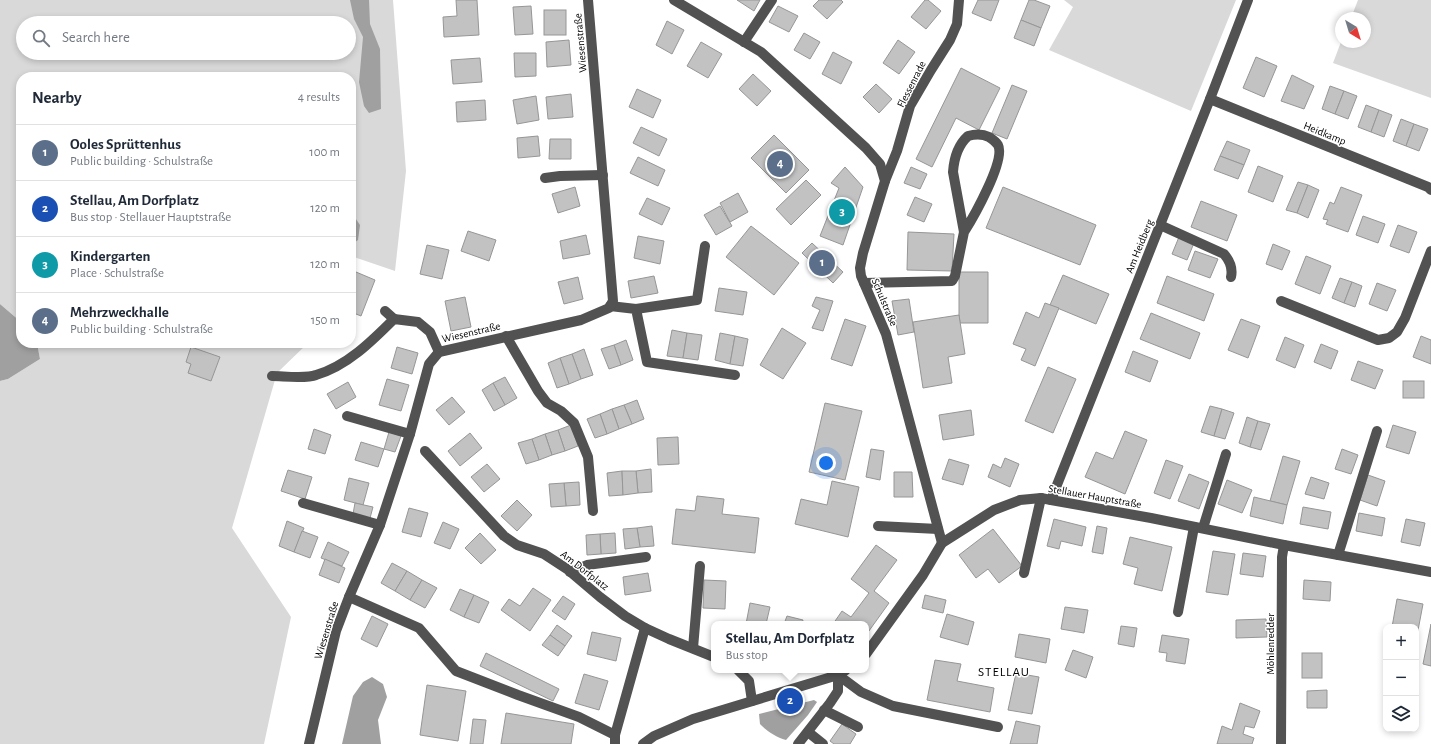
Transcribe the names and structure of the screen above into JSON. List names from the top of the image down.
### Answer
{
  "streets": {
    "street": [
      "Wiesenstraße",
      "Flessenrade",
      "Heidkamp",
      "Am Heidberg",
      "Schulstraße",
      "Stellauer Hauptstraße",
      "Am Dorfplatz",
      "Möhlenredder"
    ]
  },
  "crossings": [
    ["Flessenrade", "Schulstraße"],
    ["Heidkamp", "Am Heidberg"],
    ["Am Heidberg", "Stellauer Hauptstraße"],
    ["Schulstraße", "Stellauer Hauptstraße"],
    ["Stellauer Hauptstraße", "Möhlenredder"]
  ],
  "districts": ["STELLAU"],
  "north": "bottom right",
  "page": {
    "search": "Search here",
    "heading": ["Nearby", "4 results"],
    "list": [
      {
        "mark": "1",
        "name": "Ooles Sprüttenhus",
        "note": "Public building · Schulstraße",
        "value": "100 m"
      },
      {
        "mark": "2",
        "name": "Stellau, Am Dorfplatz",
        "note": "Bus stop · Stellauer Hauptstraße",
        "value": "120 m"
      },
      {
        "mark": "3",
        "name": "Kindergarten",
        "note": "Place · Schulstraße",
        "value": "120 m"
      },
      {
        "mark": "4",
        "name": "Mehrzweckhalle",
        "note": "Public building · Schulstraße",
        "value": "150 m"
      }
    ],
    "pins": [
      "4",
      "3",
      "1",
      "2"
    ],
    "popup": ["Stellau, Am Dorfplatz", "Bus stop"],
    "map_buttons": ["+", "−"]
  }
}
